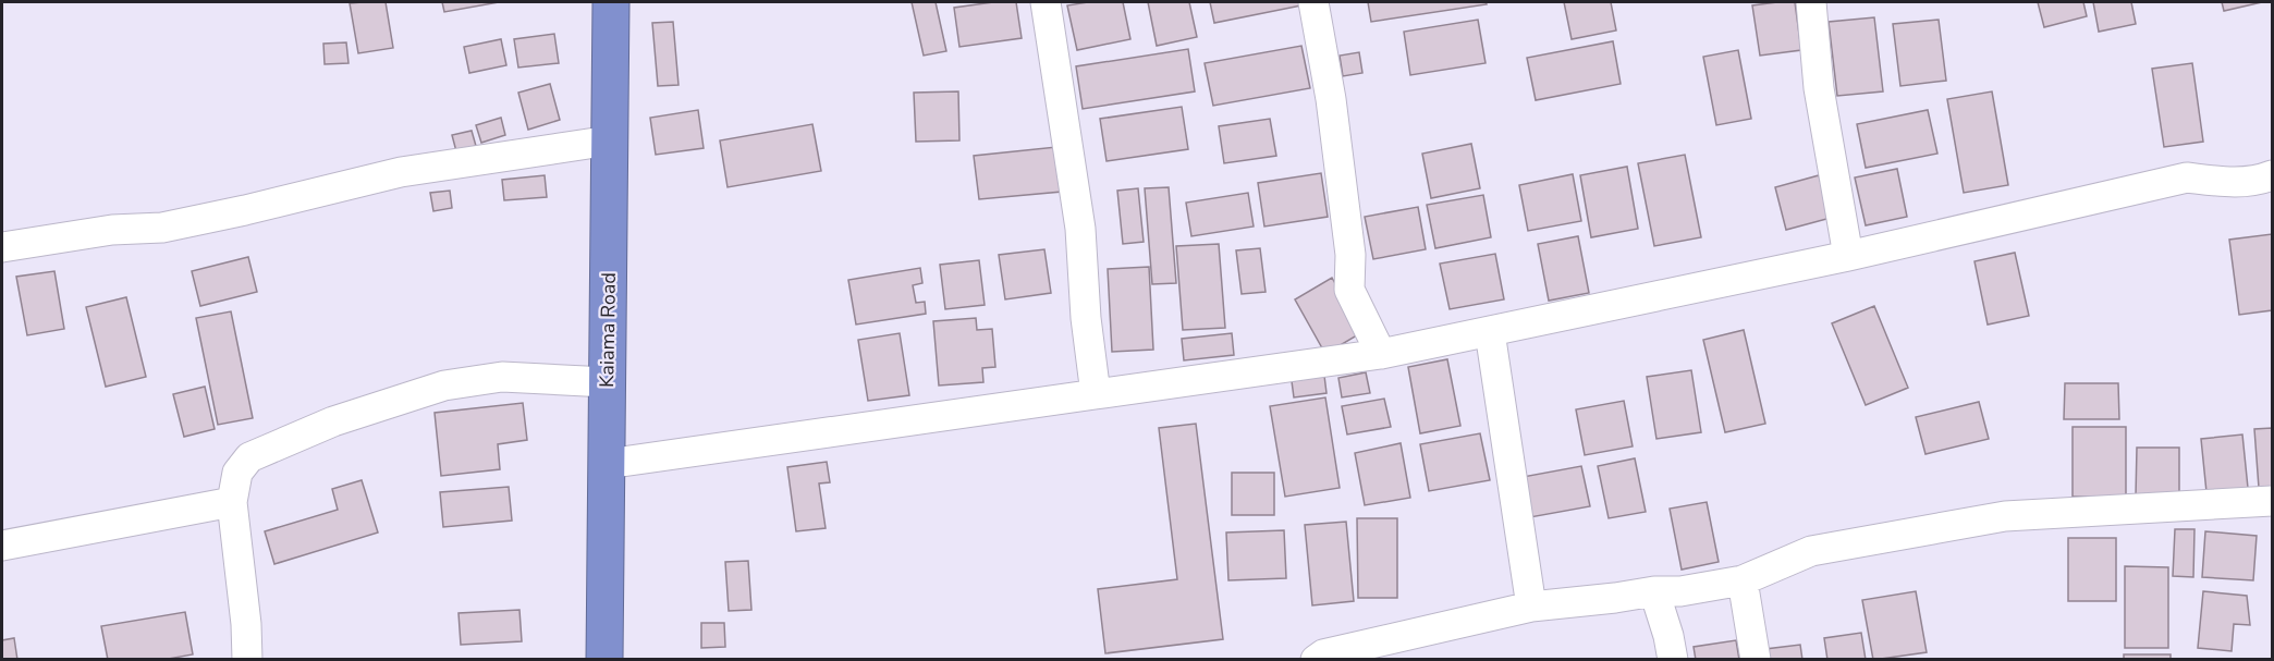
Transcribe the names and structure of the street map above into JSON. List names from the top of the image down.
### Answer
{
  "streets": {
    "highway": ["Kaiama Road"]
  }
}
